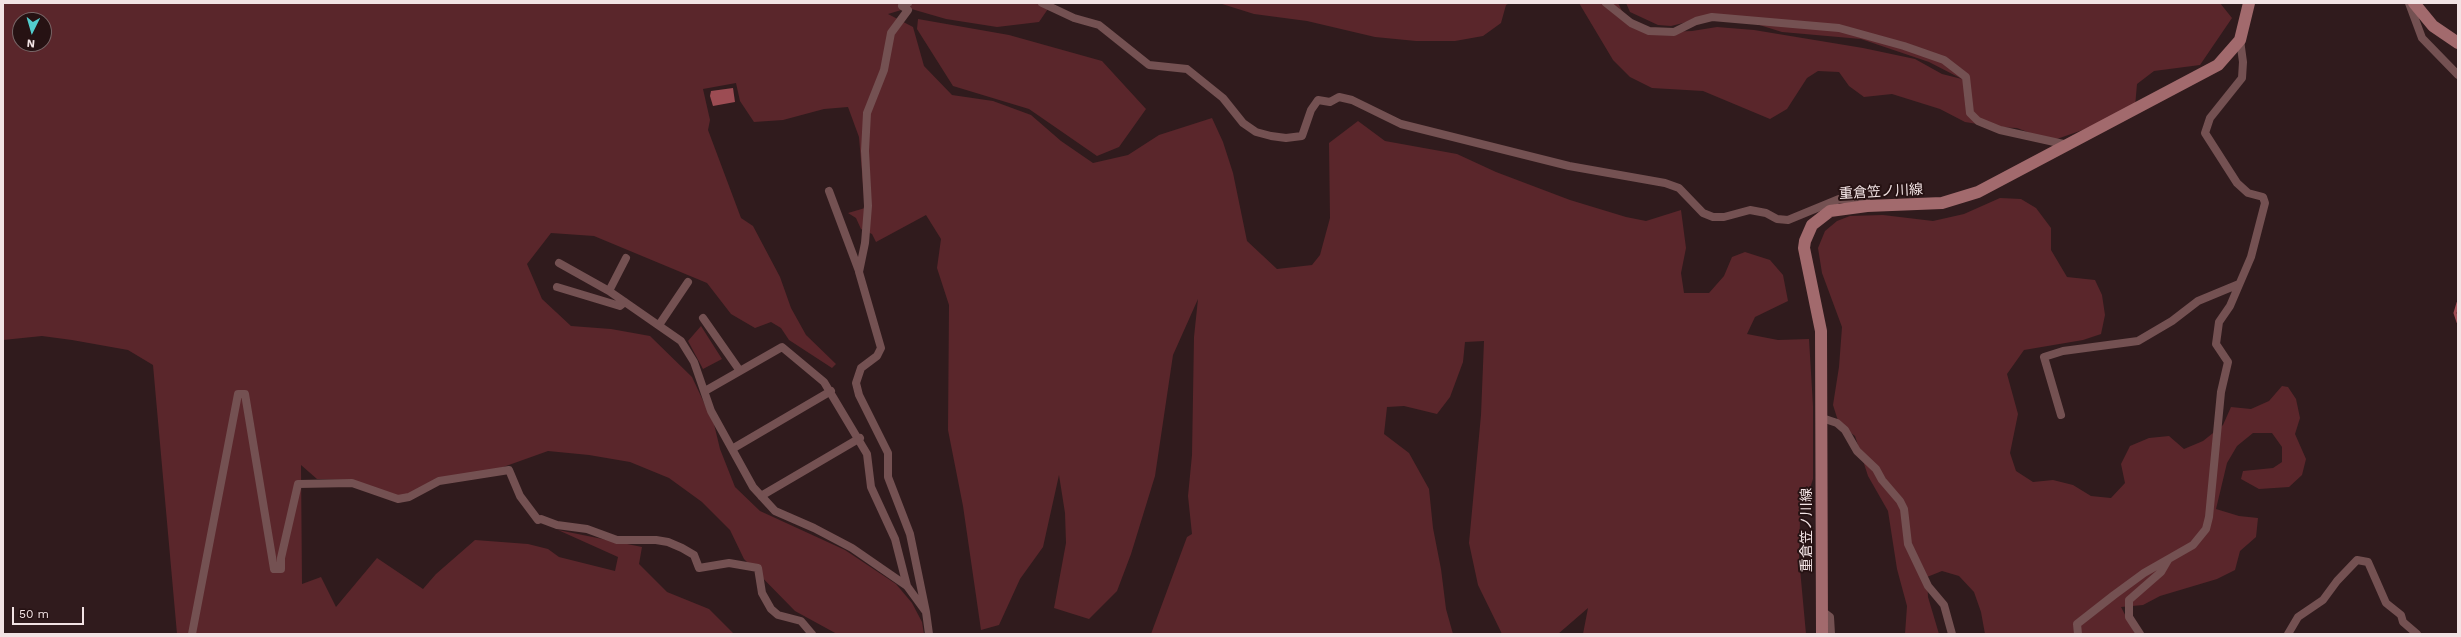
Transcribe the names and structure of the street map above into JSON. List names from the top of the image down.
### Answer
{
  "streets": {
    "main road": ["重倉笠ノ川線"]
  },
  "scale_bar": "50 m",
  "north": "bottom"
}
